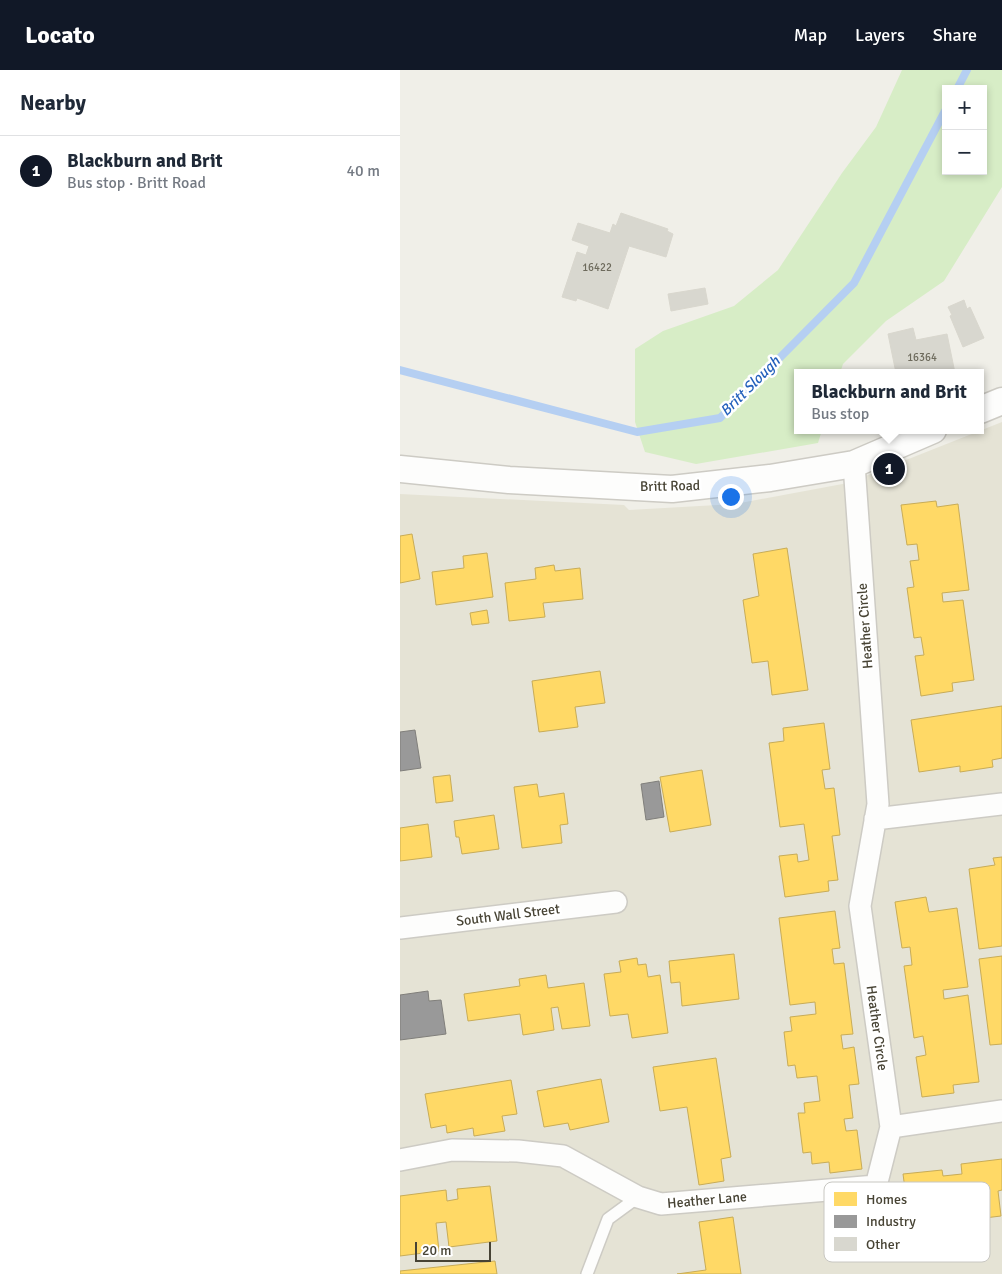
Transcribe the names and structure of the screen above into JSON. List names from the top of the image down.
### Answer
{
  "streets": {
    "street": [
      "Britt Road",
      "Heather Circle",
      "South Wall Street",
      "Heather Lane"
    ]
  },
  "crossings": [
    ["Britt Road", "Heather Circle"],
    ["Heather Circle", "Heather Lane"]
  ],
  "water": ["Britt Slough"],
  "house_numbers": ["16422", "16364"],
  "legend": ["Homes", "Industry", "Other"],
  "scale_bar": "20 m",
  "page": {
    "header": "Locato",
    "nav": ["Map", "Layers", "Share"],
    "heading": "Nearby",
    "map_buttons": ["+", "−"],
    "list": [
      {
        "mark": "1",
        "name": "Blackburn and Brit",
        "note": "Bus stop · Britt Road",
        "value": "40 m"
      }
    ],
    "popup": ["Blackburn and Brit", "Bus stop"],
    "pins": "1",
    "scale": "20 m"
  }
}
